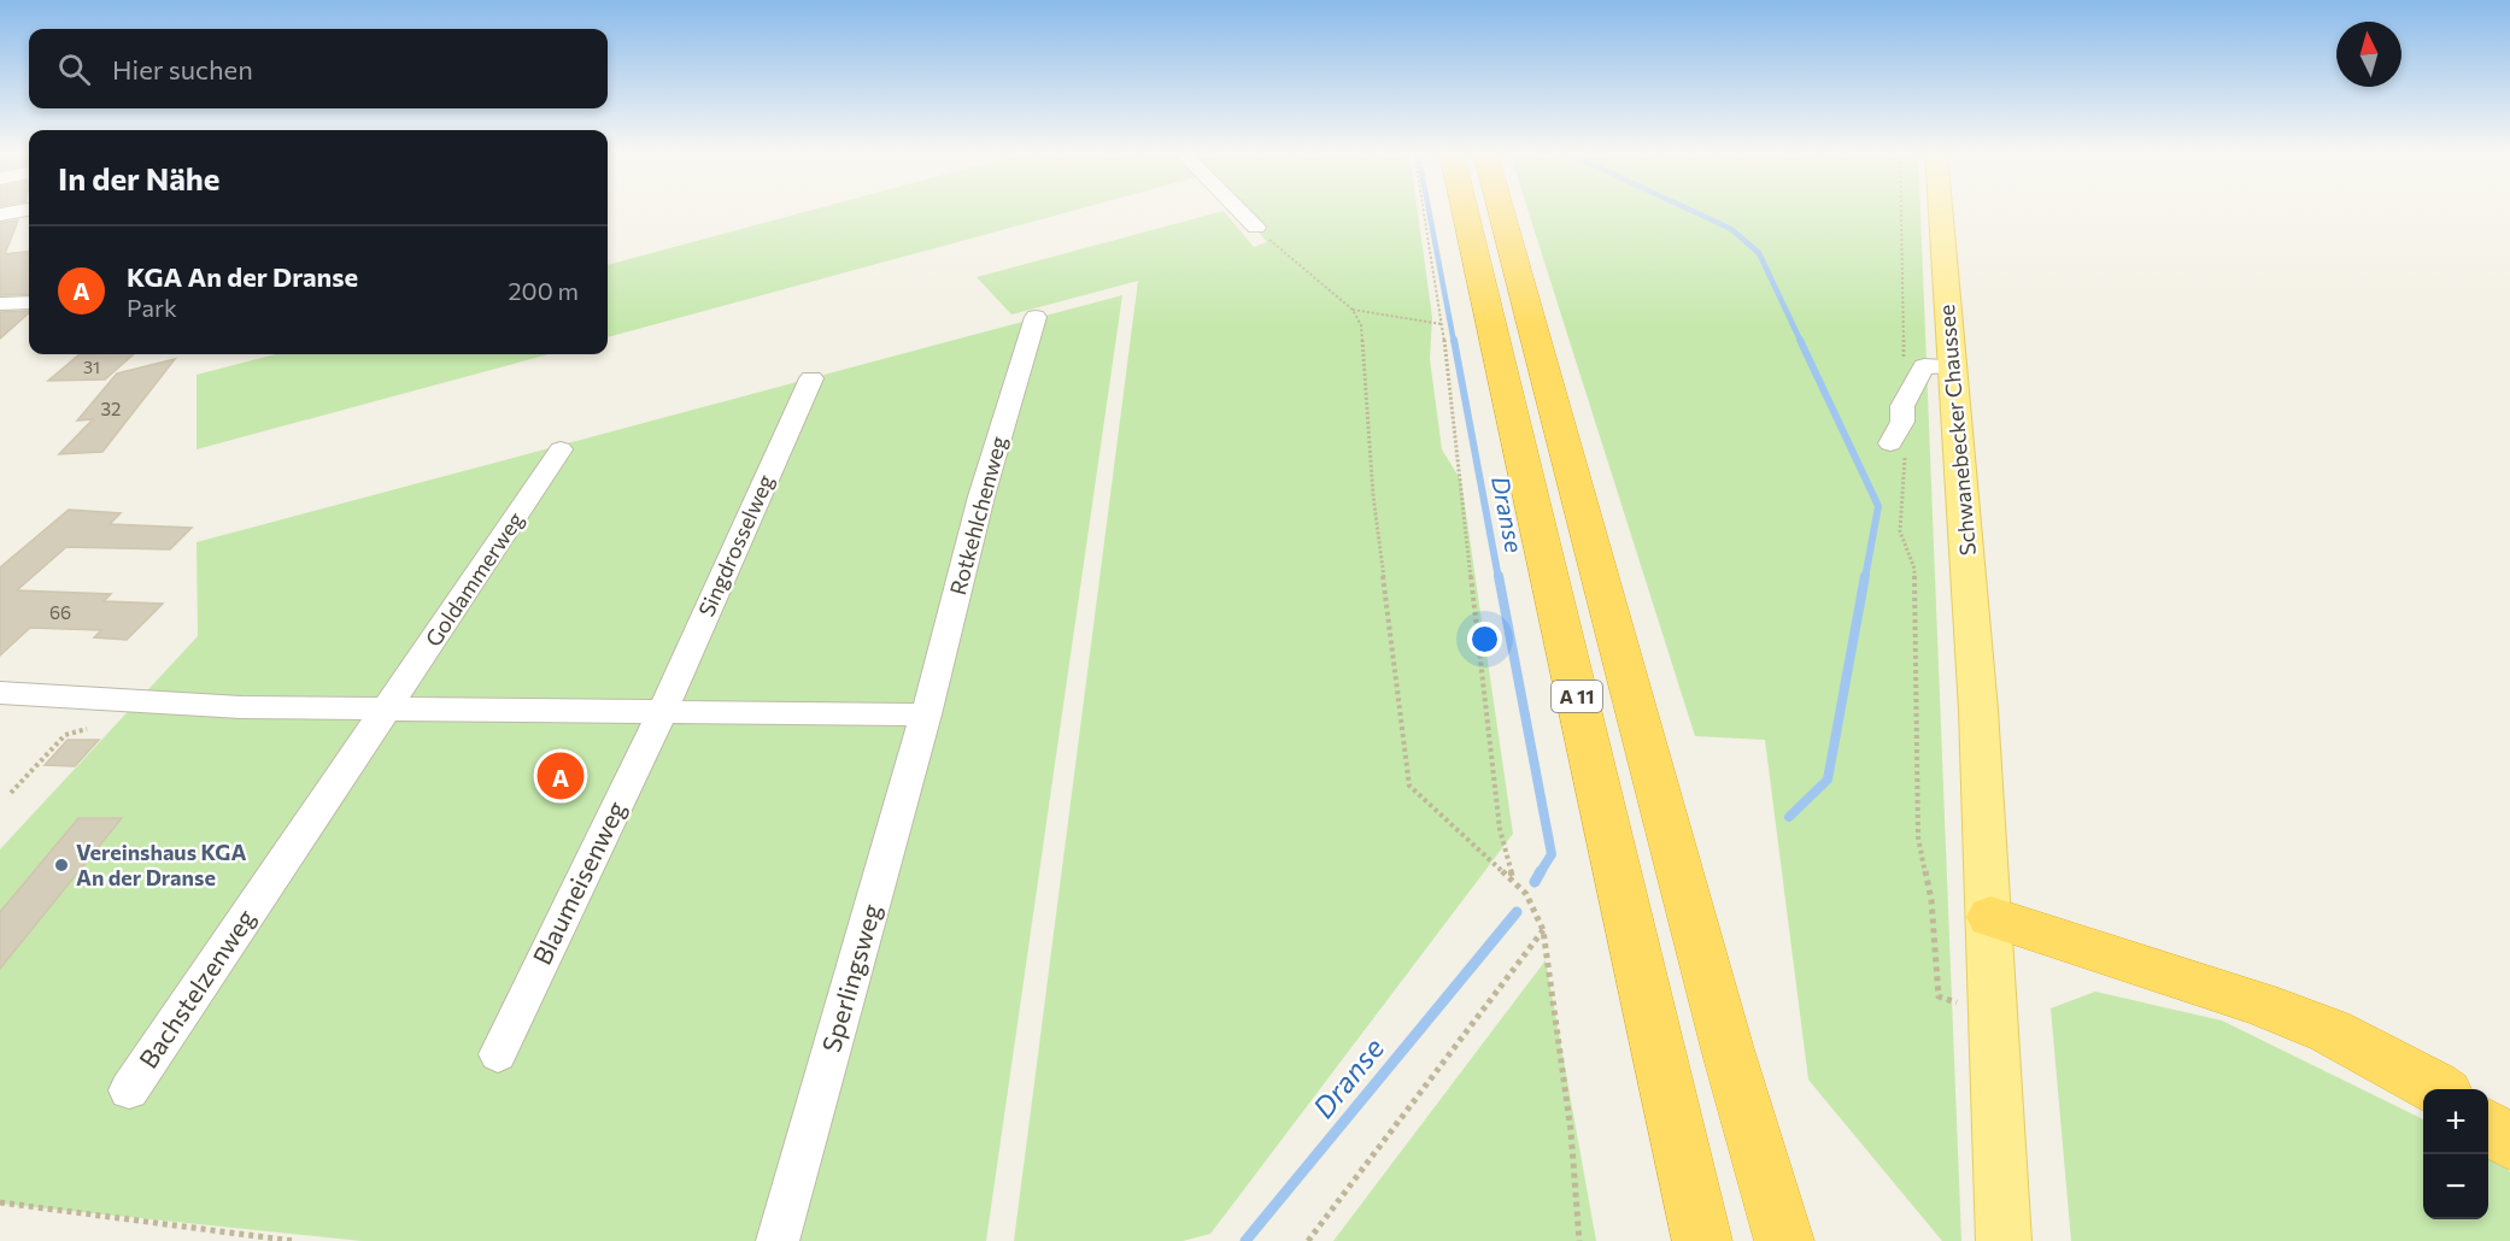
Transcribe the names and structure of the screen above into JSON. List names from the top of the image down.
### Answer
{
  "streets": {
    "highway": ["A 11"],
    "main road": ["Schwanebecker Chaussee"],
    "street": [
      "Rotkehlchenweg",
      "Singdrosselweg",
      "Goldammerweg",
      "Blaumeisenweg",
      "Sperlingsweg",
      "Bachstelzenweg"
    ]
  },
  "crossings": [
    ["Rotkehlchenweg", "Sperlingsweg"],
    ["Singdrosselweg", "Blaumeisenweg"],
    ["Goldammerweg", "Bachstelzenweg"]
  ],
  "water": ["Dranse"],
  "places": ["Vereinshaus KGA An der Dranse"],
  "house_numbers": ["31", "32", "66"],
  "north": "top",
  "page": {
    "search": "Hier suchen",
    "heading": "In der Nähe",
    "list": [
      {
        "mark": "A",
        "name": "KGA An der Dranse",
        "note": "Park",
        "value": "200 m"
      }
    ],
    "pins": "A",
    "map_buttons": ["+", "−"]
  }
}
